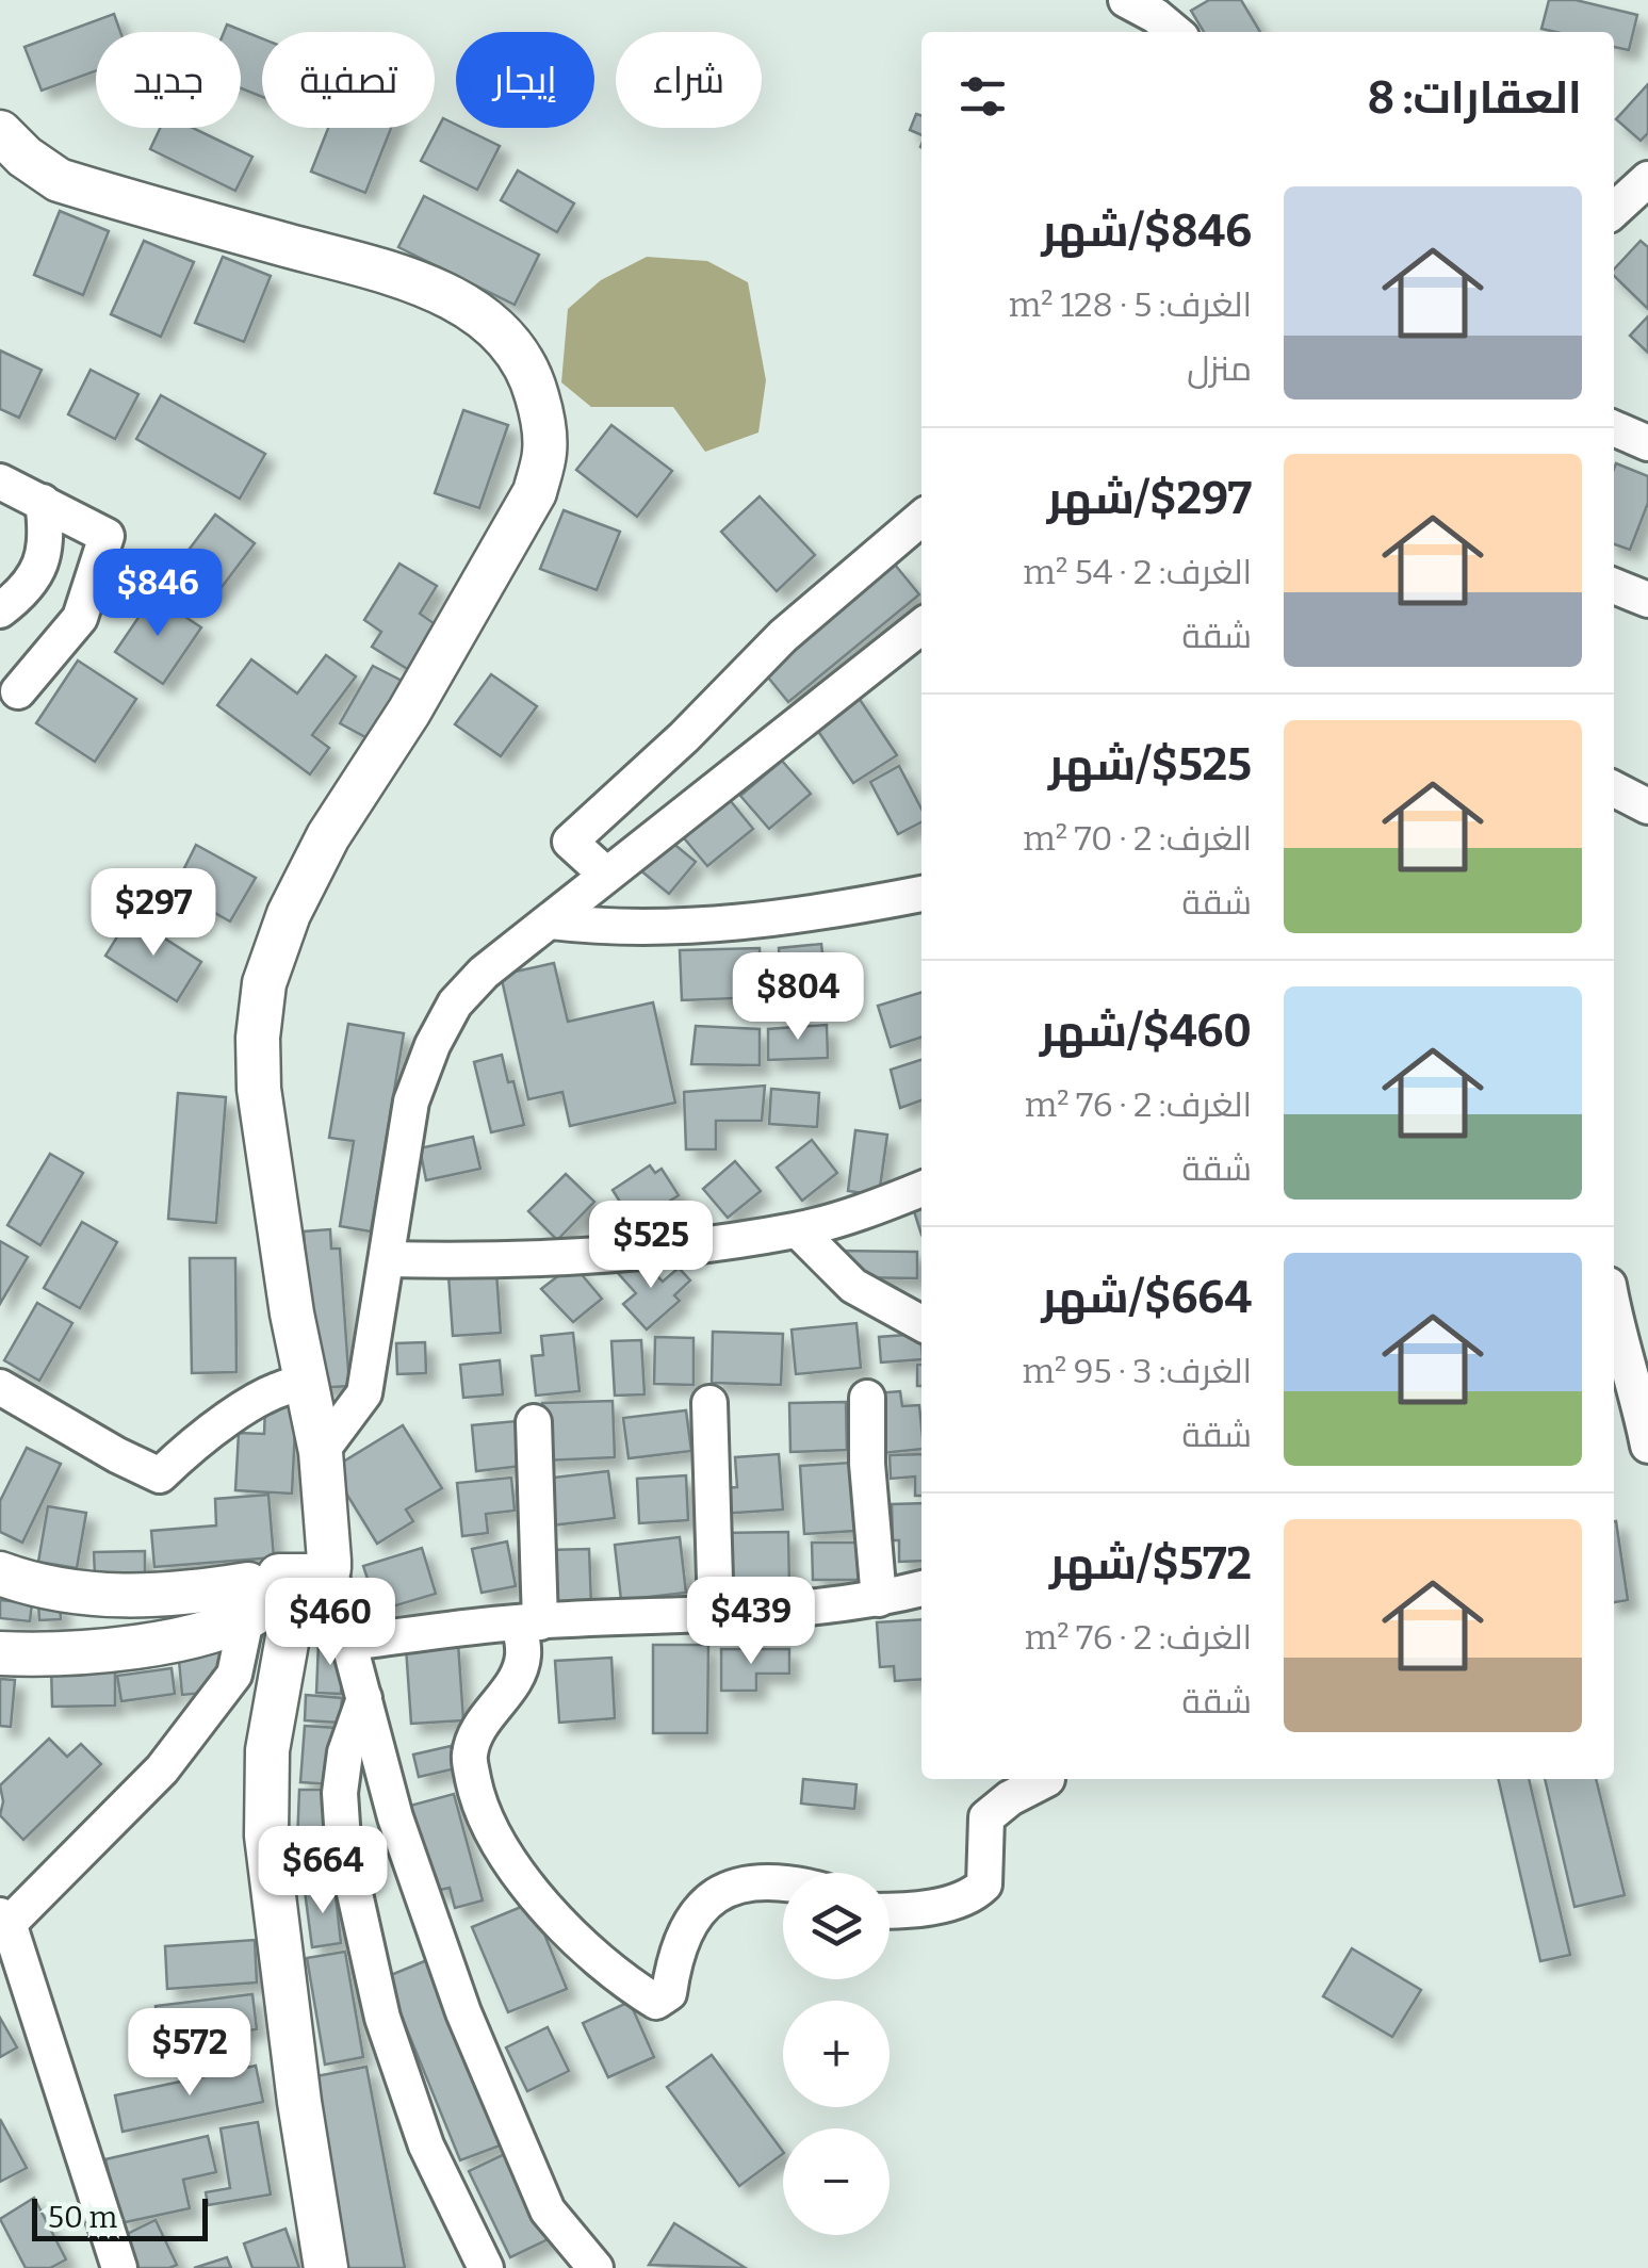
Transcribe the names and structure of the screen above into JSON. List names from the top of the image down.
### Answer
{
  "scale_bar": "50 m",
  "page": {
    "chip": [
      "شراء",
      "إيجار",
      "تصفية",
      "جديد"
    ],
    "heading": "العقارات: 8",
    "list": [
      {
        "name": "$846/شهر",
        "note": "الغرف: 5 · 128 m² · منزل"
      },
      {
        "name": "$297/شهر",
        "note": "الغرف: 2 · 54 m² · شقة"
      },
      {
        "name": "$525/شهر",
        "note": "الغرف: 2 · 70 m² · شقة"
      },
      {
        "name": "$460/شهر",
        "note": "الغرف: 2 · 76 m² · شقة"
      },
      {
        "name": "$664/شهر",
        "note": "الغرف: 3 · 95 m² · شقة"
      },
      {
        "name": "$572/شهر",
        "note": "الغرف: 2 · 76 m² · شقة"
      }
    ],
    "price": [
      "$846",
      "$297",
      "$804",
      "$525",
      "$439",
      "$460",
      "$664",
      "$572"
    ],
    "map_buttons": ["+", "−"],
    "scale": "50 m"
  }
}
